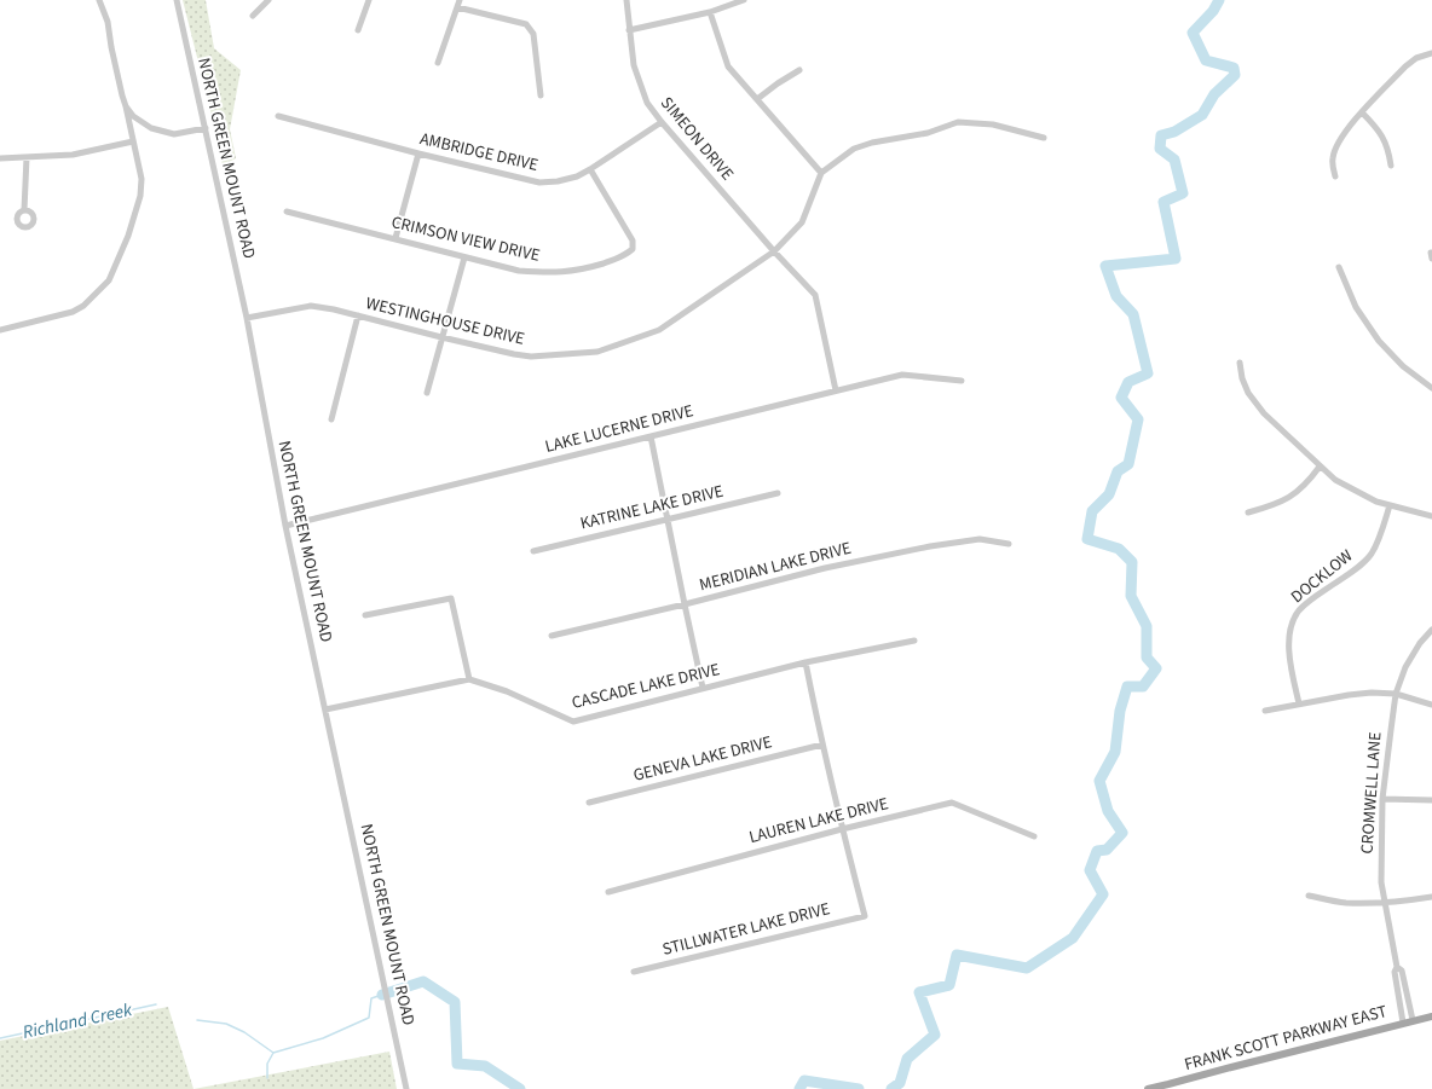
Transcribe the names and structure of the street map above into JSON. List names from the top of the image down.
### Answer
{
  "streets": {
    "main road": ["FRANK SCOTT PARKWAY EAST"],
    "street": [
      "SIMEON DRIVE",
      "AMBRIDGE DRIVE",
      "NORTH GREEN MOUNT ROAD",
      "CRIMSON VIEW DRIVE",
      "WESTINGHOUSE DRIVE",
      "LAKE LUCERNE DRIVE",
      "KATRINE LAKE DRIVE",
      "MERIDIAN LAKE DRIVE",
      "DOCKLOW",
      "CASCADE LAKE DRIVE",
      "GENEVA LAKE DRIVE",
      "CROMWELL LANE",
      "LAUREN LAKE DRIVE",
      "STILLWATER LAKE DRIVE"
    ]
  },
  "crossings": [
    ["SIMEON DRIVE", "AMBRIDGE DRIVE"],
    ["SIMEON DRIVE", "WESTINGHOUSE DRIVE"],
    ["SIMEON DRIVE", "LAKE LUCERNE DRIVE"],
    ["AMBRIDGE DRIVE", "CRIMSON VIEW DRIVE"],
    ["NORTH GREEN MOUNT ROAD", "WESTINGHOUSE DRIVE"],
    ["NORTH GREEN MOUNT ROAD", "LAKE LUCERNE DRIVE"],
    ["NORTH GREEN MOUNT ROAD", "CASCADE LAKE DRIVE"],
    ["CROMWELL LANE", "FRANK SCOTT PARKWAY EAST"],
    ["LAUREN LAKE DRIVE", "STILLWATER LAKE DRIVE"]
  ],
  "water": ["Richland Creek"]
}
